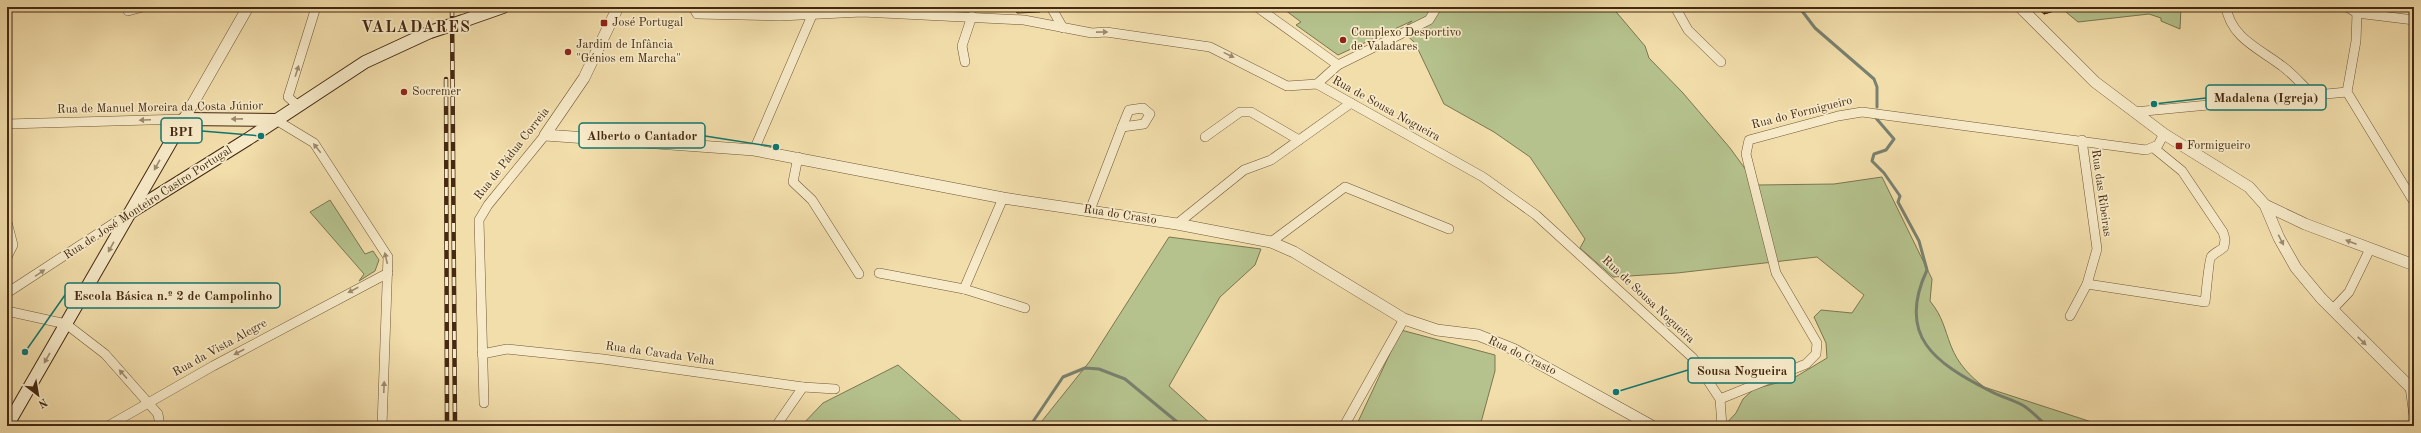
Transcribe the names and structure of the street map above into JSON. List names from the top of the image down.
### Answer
{
  "streets": {
    "main road": ["Rua de Manuel Moreira da Costa Júnior", "Rua de José Monteiro Castro Portugal"],
    "street": [
      "Rua de Sousa Nogueira",
      "Rua do Formigueiro",
      "Rua de Pádua Correia",
      "Rua das Ribeiras",
      "Rua do Crasto",
      "Rua da Vista Alegre",
      "Rua da Cavada Velha"
    ]
  },
  "crossings": [
    ["Rua de Manuel Moreira da Costa Júnior", "Rua de José Monteiro Castro Portugal"],
    ["Rua de Manuel Moreira da Costa Júnior", "Rua da Vista Alegre"],
    ["Rua de Sousa Nogueira", "Rua do Formigueiro"],
    ["Rua do Formigueiro", "Rua das Ribeiras"],
    ["Rua de Pádua Correia", "Rua do Crasto"],
    ["Rua de Pádua Correia", "Rua da Cavada Velha"]
  ],
  "one_way": ["Rua da Vista Alegre"],
  "districts": ["VALADARES"],
  "places": {
    "transit": ["José Portugal", "Formigueiro"],
    "other": [
      "Complexo Desportivo de Valadares",
      "Jardim de Infância \"Génios em Marcha\"",
      "Socremer",
      "Madalena (Igreja)",
      "BPI",
      "Alberto o Cantador",
      "Escola Básica n.º 2 de Campolinho",
      "Sousa Nogueira"
    ]
  },
  "north": "bottom right"
}
